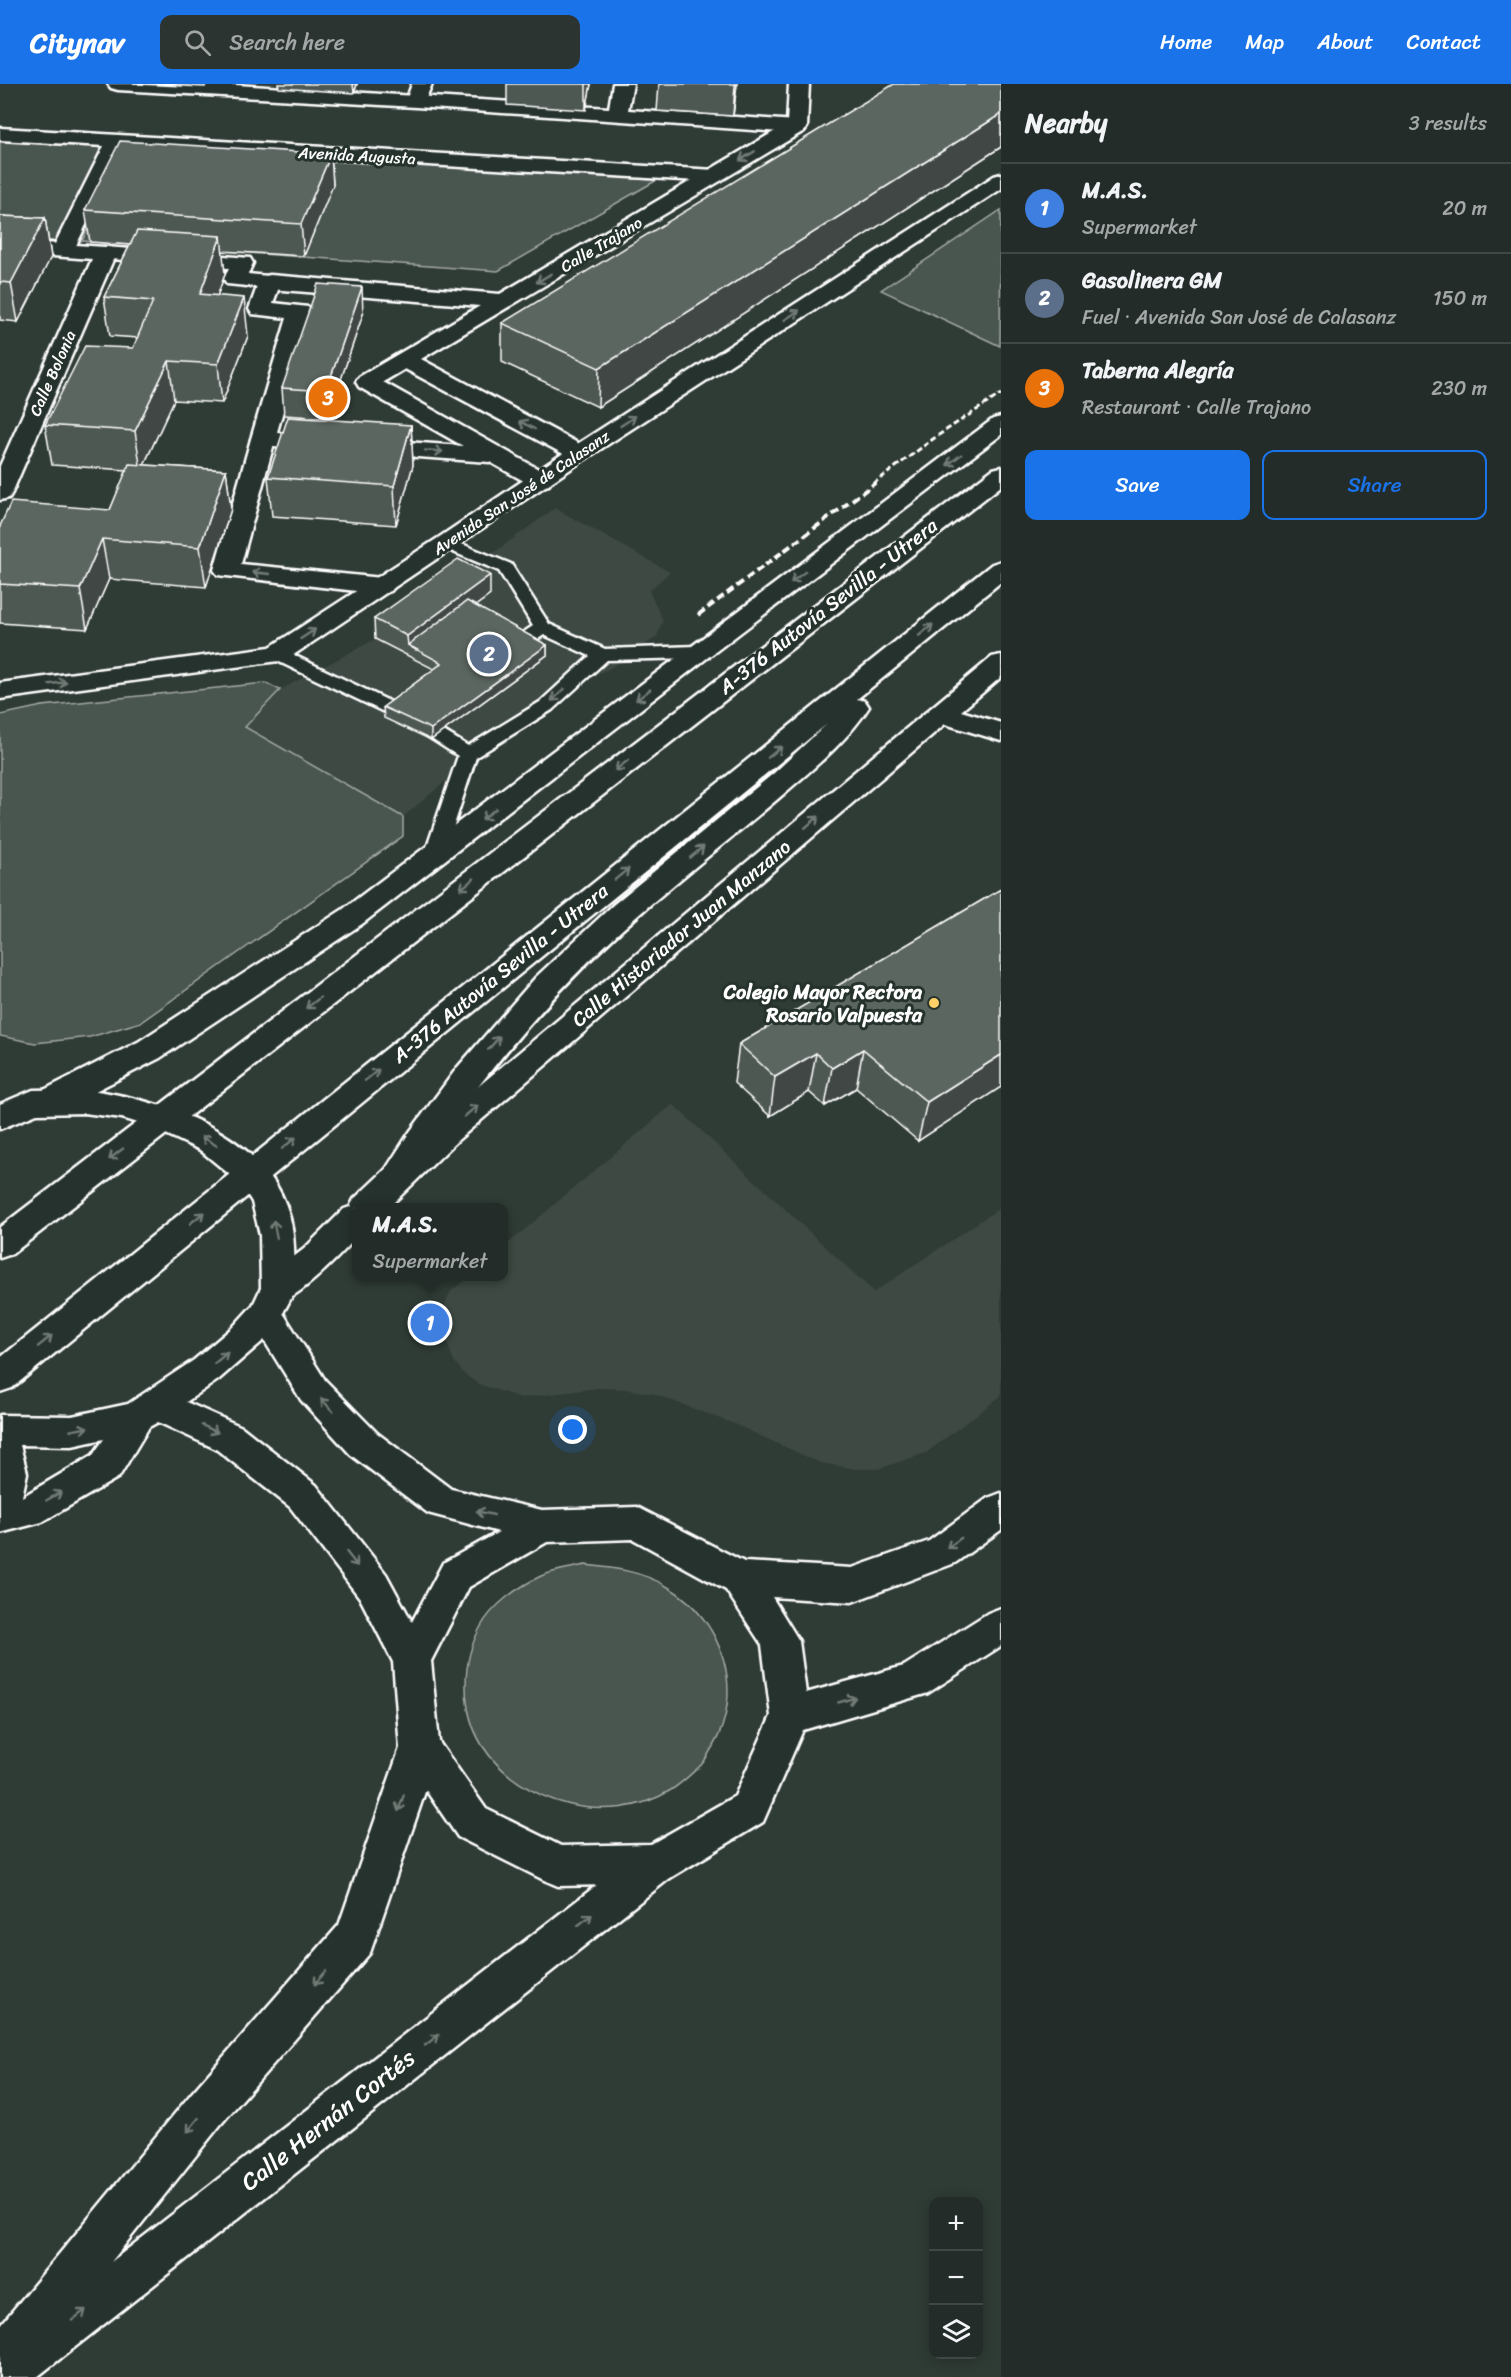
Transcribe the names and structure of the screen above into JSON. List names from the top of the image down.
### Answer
{
  "streets": {
    "street": [
      "Avenida Augusta",
      "Calle Trajano",
      "Calle Bolonia",
      "Avenida San José de Calasanz",
      "A-376 Autovía Sevilla - Utrera",
      "Calle Historiador Juan Manzano",
      "Calle Hernán Cortés"
    ]
  },
  "crossings": [
    ["Avenida Augusta", "Calle Trajano"]
  ],
  "one_way": ["Calle Trajano"],
  "places": ["Colegio Mayor Rectora Rosario Valpuesta"],
  "page": {
    "header": "Citynav",
    "search": "Search here",
    "nav": [
      "Home",
      "Map",
      "About",
      "Contact"
    ],
    "heading": ["Nearby", "3 results"],
    "list": [
      {
        "mark": "1",
        "name": "M.A.S.",
        "note": "Supermarket",
        "value": "20 m"
      },
      {
        "mark": "2",
        "name": "Gasolinera GM",
        "note": "Fuel · Avenida San José de Calasanz",
        "value": "150 m"
      },
      {
        "mark": "3",
        "name": "Taberna Alegría",
        "note": "Restaurant · Calle Trajano",
        "value": "230 m"
      }
    ],
    "pins": ["3", "2", "1"],
    "buttons": ["Save", "Share"],
    "popup": ["M.A.S.", "Supermarket"],
    "map_buttons": ["+", "−"]
  }
}
